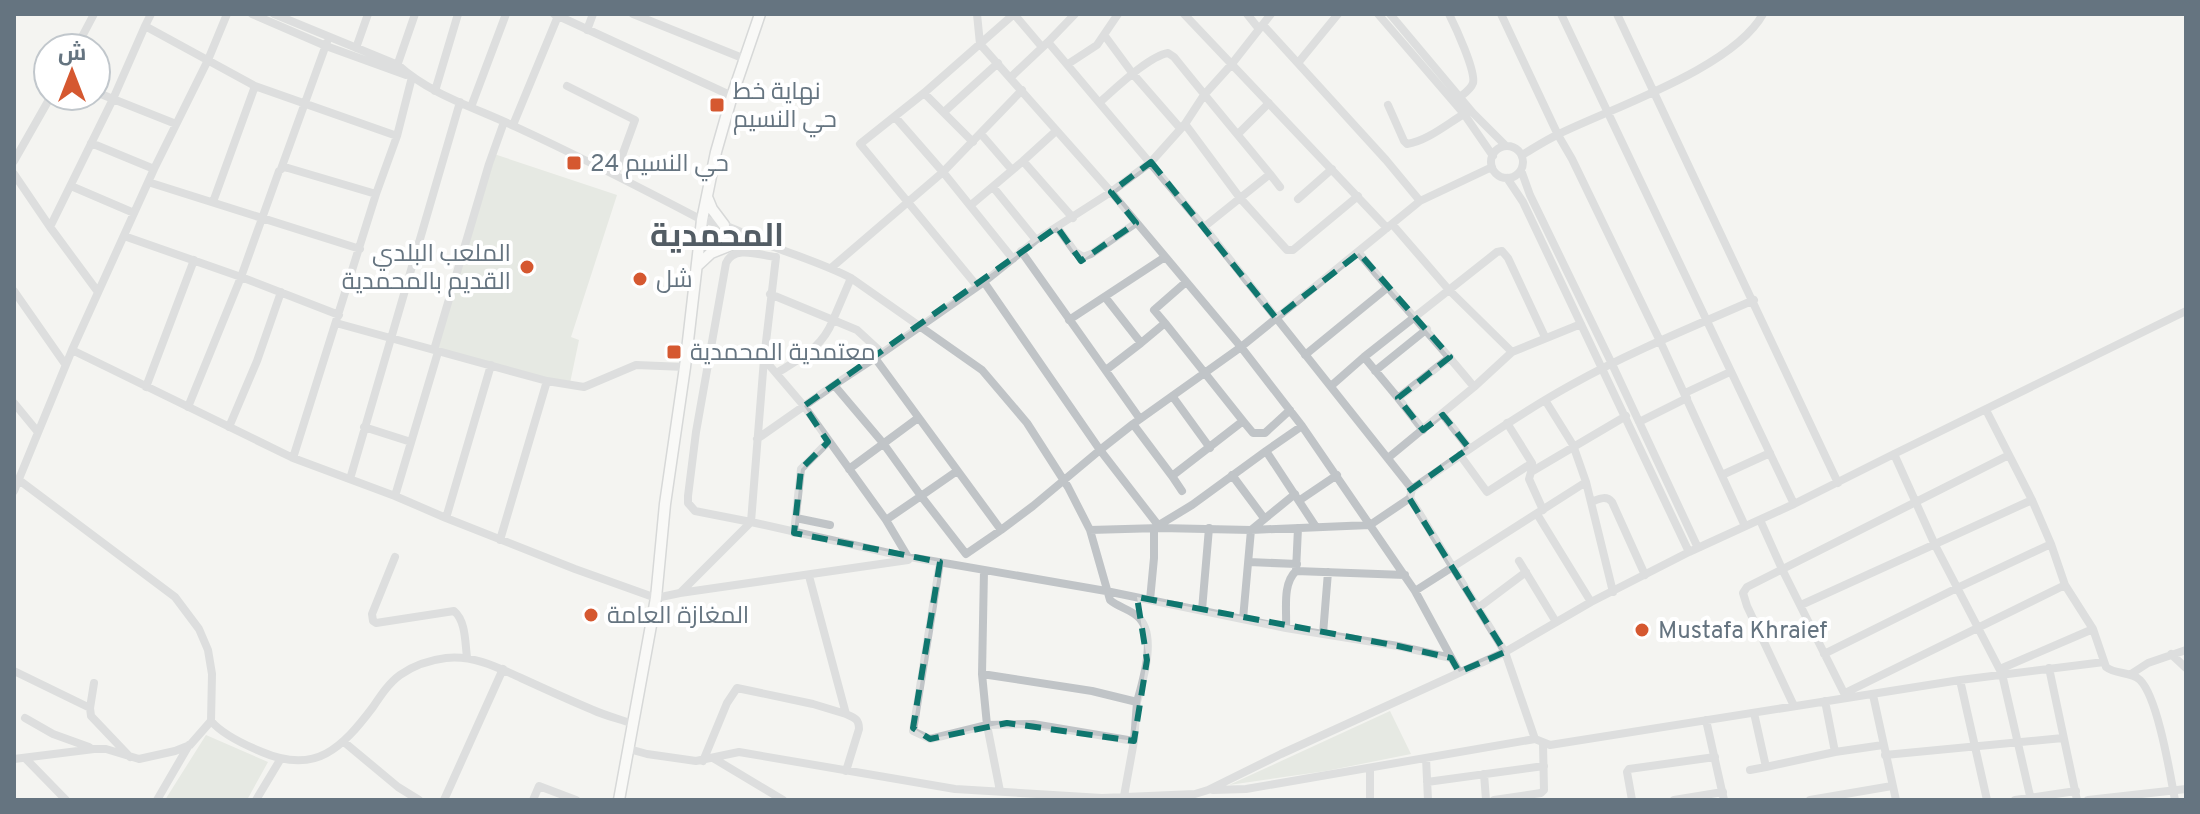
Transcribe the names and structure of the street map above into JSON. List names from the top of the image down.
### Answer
{
  "districts": ["المحمدية"],
  "places": {
    "transit": ["نهاية خط حي النسيم", "حي النسيم 24", "معتمدية المحمدية"],
    "other": [
      "الملعب البلدي القديم بالمحمدية",
      "شل",
      "المغازة العامة",
      "Mustafa Khraief"
    ]
  },
  "north": "top"
}
